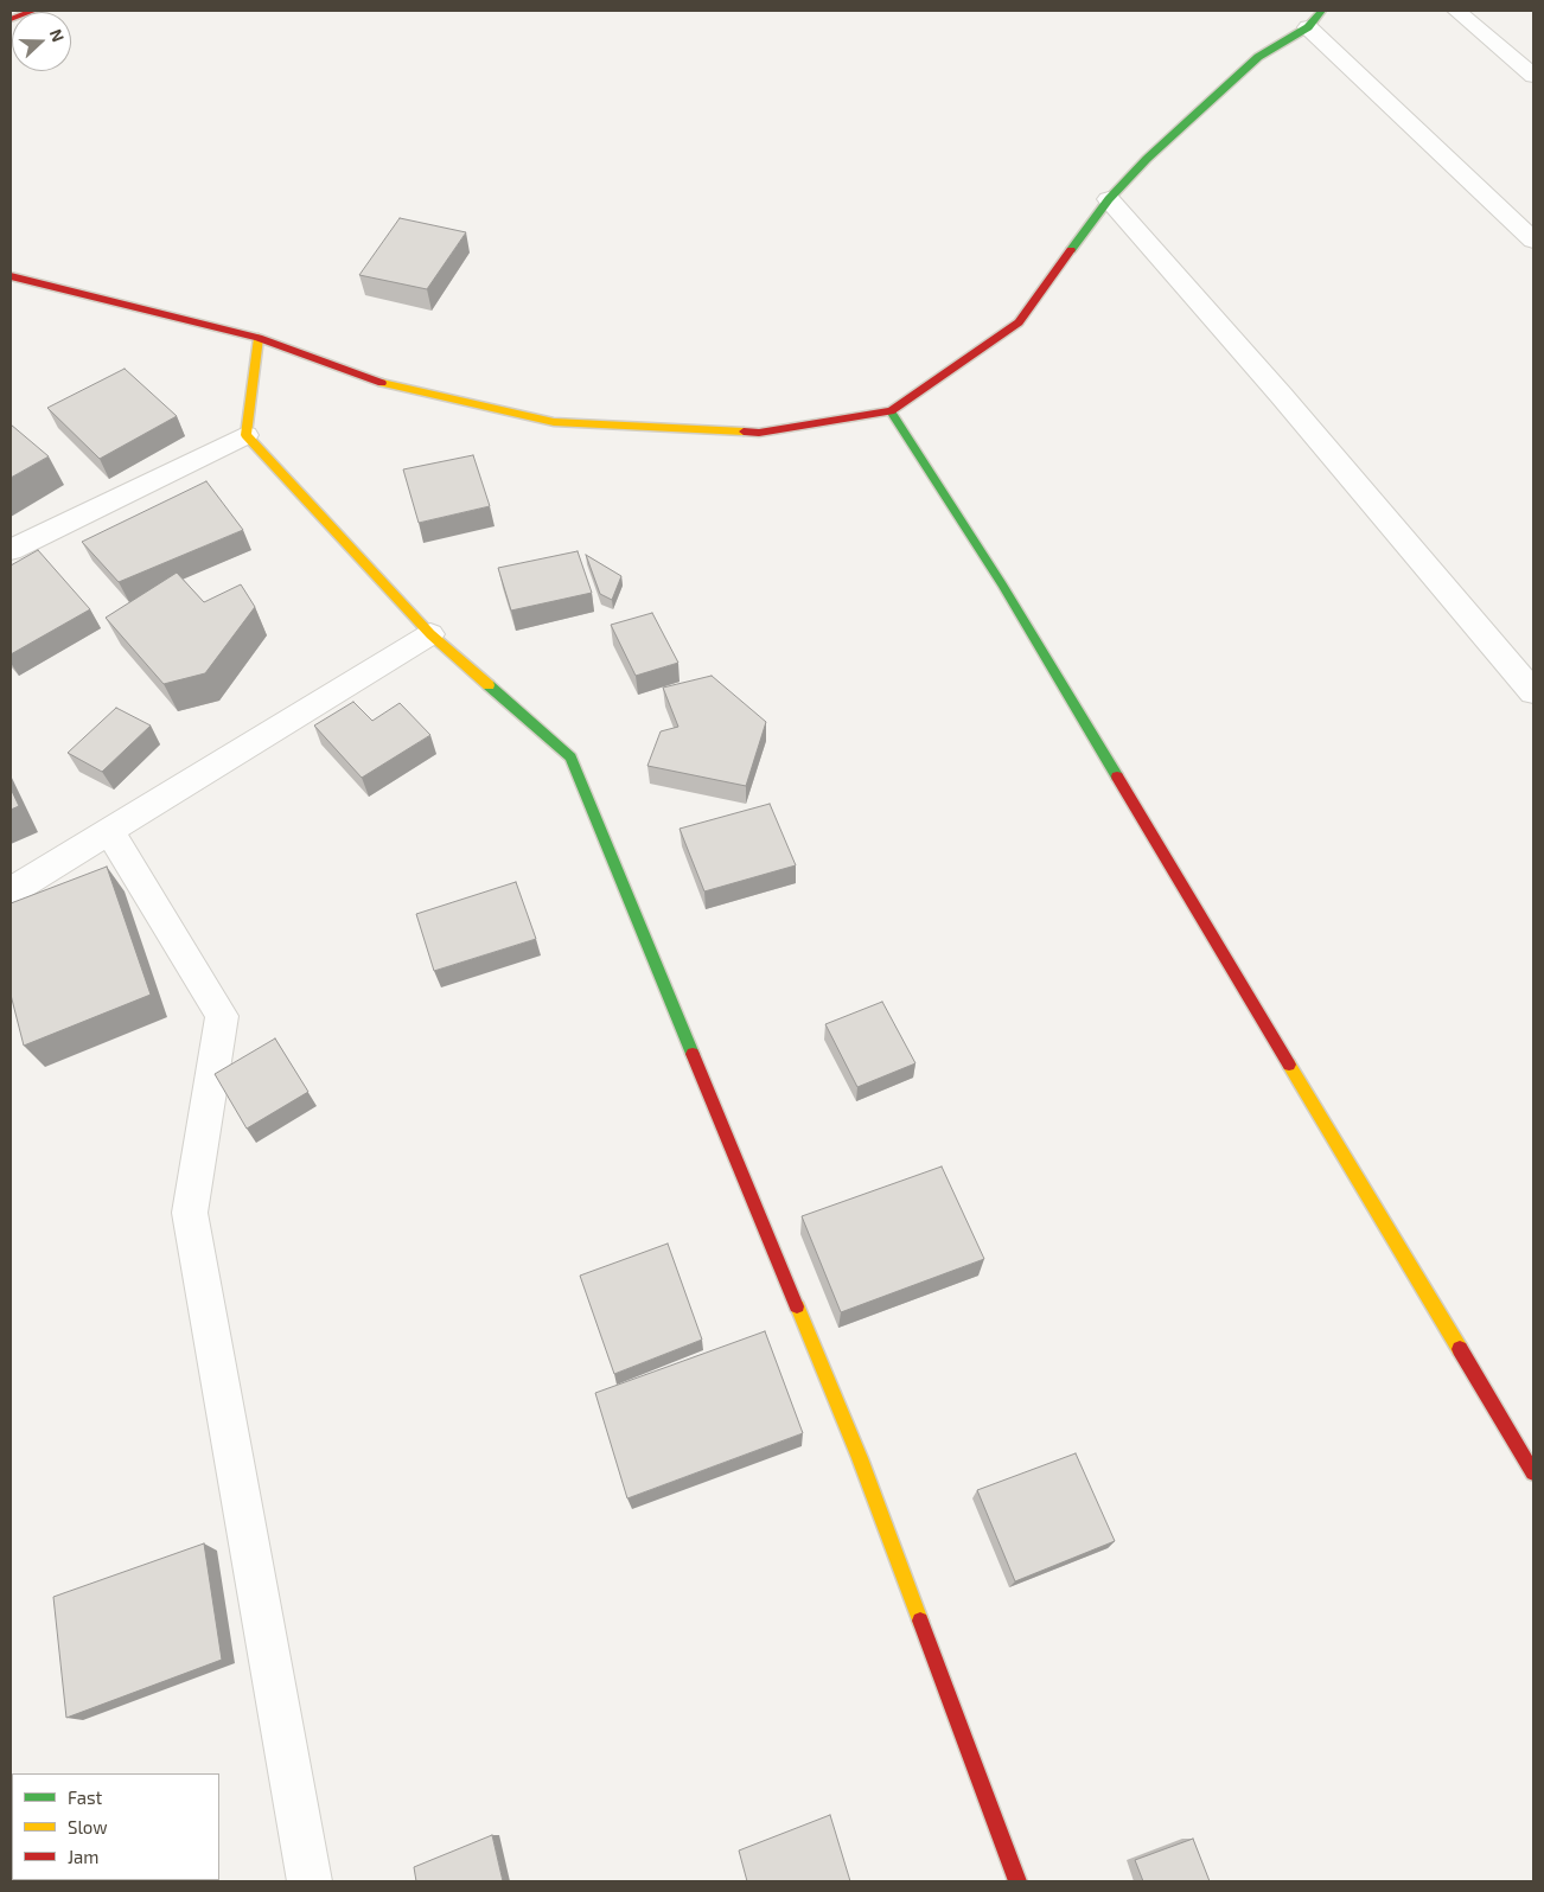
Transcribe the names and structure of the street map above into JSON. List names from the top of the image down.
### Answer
{
  "legend": ["Fast", "Slow", "Jam"],
  "north": "right"
}
